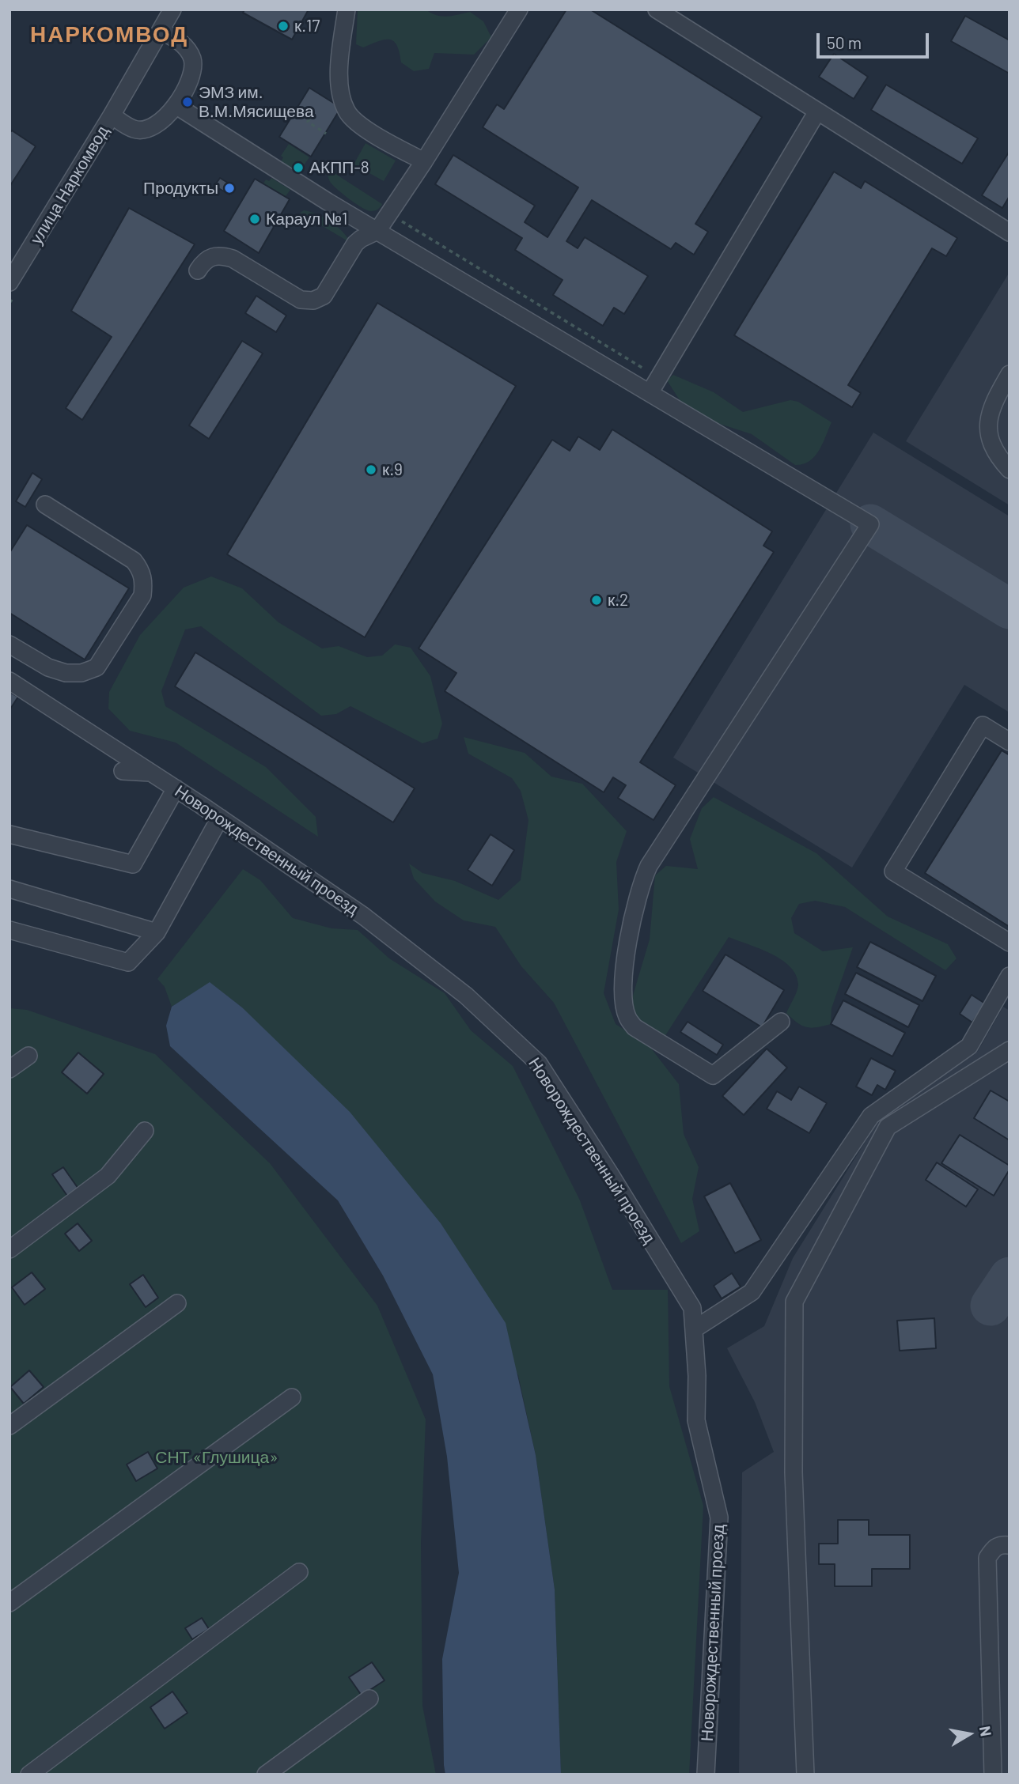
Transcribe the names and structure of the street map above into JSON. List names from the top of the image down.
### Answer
{
  "streets": {
    "street": ["улица Наркомвод", "Новорождественный проезд"]
  },
  "districts": ["НАРКОМВОД"],
  "parks": ["СНТ «Глушица»"],
  "places": [
    "к.17",
    "ЭМЗ им. В.М.Мясищева",
    "АКПП-8",
    "Продукты",
    "Караул №1",
    "к.9",
    "к.2"
  ],
  "scale_bar": "50 m",
  "north": "right"
}
